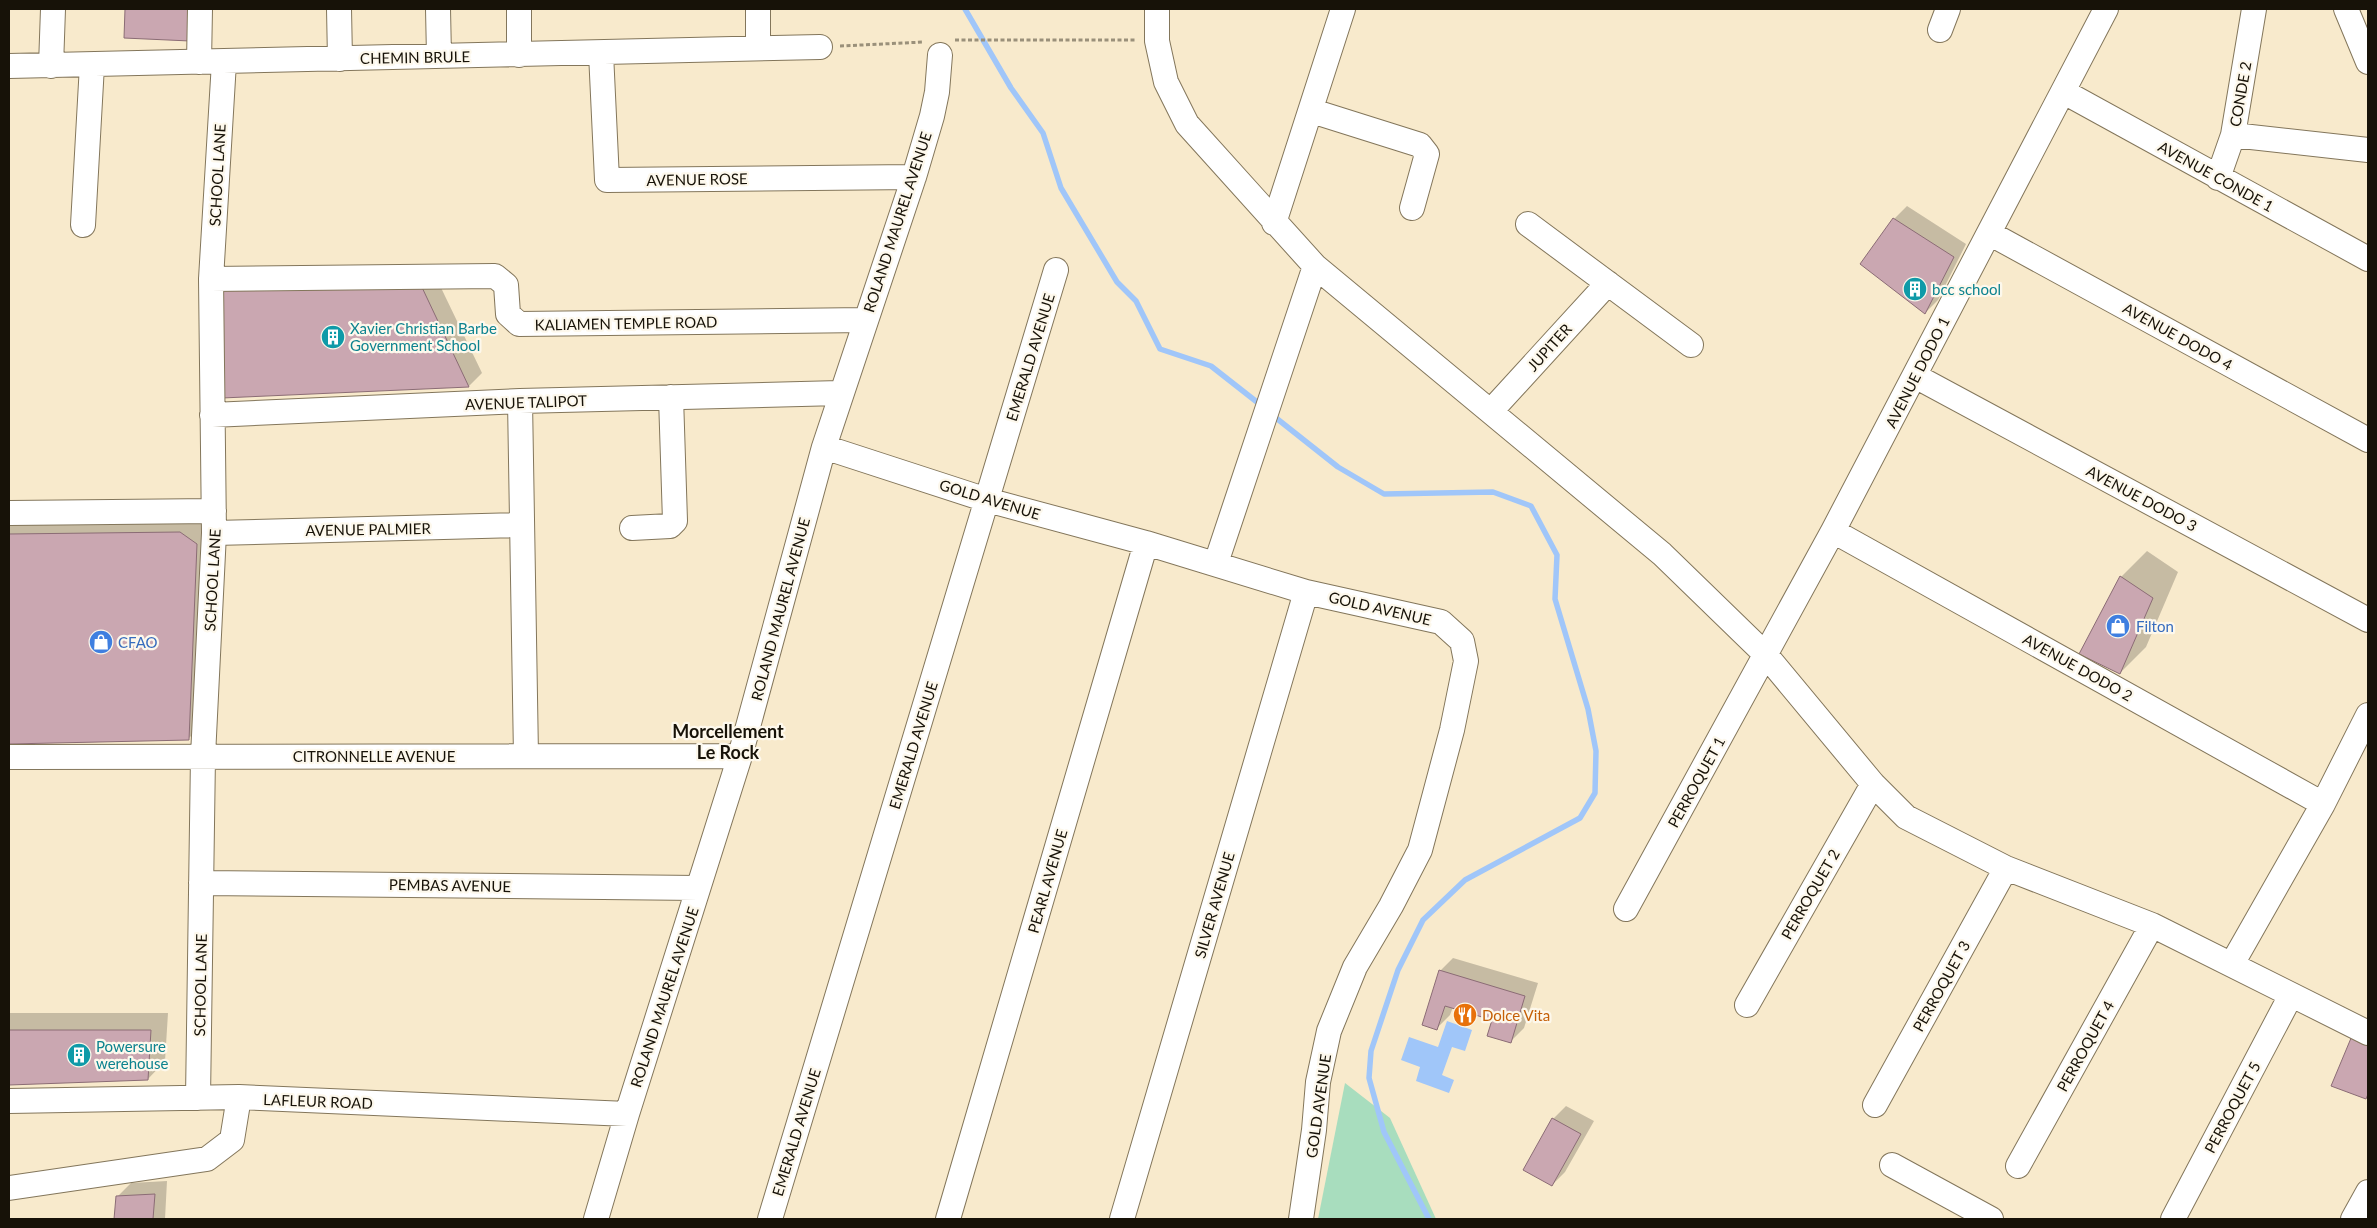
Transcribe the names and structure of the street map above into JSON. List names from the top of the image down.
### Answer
{
  "streets": {
    "street": [
      "CHEMIN BRULE",
      "CONDE 2",
      "SCHOOL LANE",
      "AVENUE CONDE 1",
      "AVENUE ROSE",
      "ROLAND MAUREL AVENUE",
      "KALIAMEN TEMPLE ROAD",
      "AVENUE DODO 4",
      "JUPITER",
      "EMERALD AVENUE",
      "AVENUE DODO 1",
      "AVENUE TALIPOT",
      "AVENUE DODO 3",
      "GOLD AVENUE",
      "AVENUE PALMIER",
      "AVENUE DODO 2",
      "CITRONNELLE AVENUE",
      "PERROQUET 1",
      "PEARL AVENUE",
      "PEMBAS AVENUE",
      "PERROQUET 2",
      "SILVER AVENUE",
      "PERROQUET 3",
      "PERROQUET 4",
      "LAFLEUR ROAD",
      "PERROQUET 5"
    ]
  },
  "crossings": [
    ["CHEMIN BRULE", "SCHOOL LANE"],
    ["CHEMIN BRULE", "AVENUE ROSE"],
    ["CONDE 2", "AVENUE CONDE 1"],
    ["SCHOOL LANE", "KALIAMEN TEMPLE ROAD"],
    ["SCHOOL LANE", "AVENUE TALIPOT"],
    ["SCHOOL LANE", "AVENUE PALMIER"],
    ["SCHOOL LANE", "CITRONNELLE AVENUE"],
    ["SCHOOL LANE", "PEMBAS AVENUE"],
    ["SCHOOL LANE", "LAFLEUR ROAD"],
    ["AVENUE CONDE 1", "AVENUE DODO 1"],
    ["AVENUE ROSE", "ROLAND MAUREL AVENUE"],
    ["ROLAND MAUREL AVENUE", "KALIAMEN TEMPLE ROAD"],
    ["ROLAND MAUREL AVENUE", "AVENUE TALIPOT"],
    ["ROLAND MAUREL AVENUE", "GOLD AVENUE"],
    ["ROLAND MAUREL AVENUE", "CITRONNELLE AVENUE"],
    ["ROLAND MAUREL AVENUE", "PEMBAS AVENUE"],
    ["ROLAND MAUREL AVENUE", "LAFLEUR ROAD"],
    ["AVENUE DODO 4", "AVENUE DODO 1"],
    ["EMERALD AVENUE", "GOLD AVENUE"],
    ["AVENUE DODO 1", "AVENUE DODO 3"],
    ["AVENUE DODO 1", "AVENUE DODO 2"],
    ["AVENUE DODO 1", "PERROQUET 1"],
    ["GOLD AVENUE", "PEARL AVENUE"],
    ["GOLD AVENUE", "SILVER AVENUE"]
  ],
  "districts": ["Morcellement Le Rock"],
  "places": {
    "building": ["bcc school", "Xavier Christian Barbe Government School", "Powersure werehouse"],
    "shop": ["Filton", "CFAO"],
    "restaurant": ["Dolce Vita"]
  }
}
